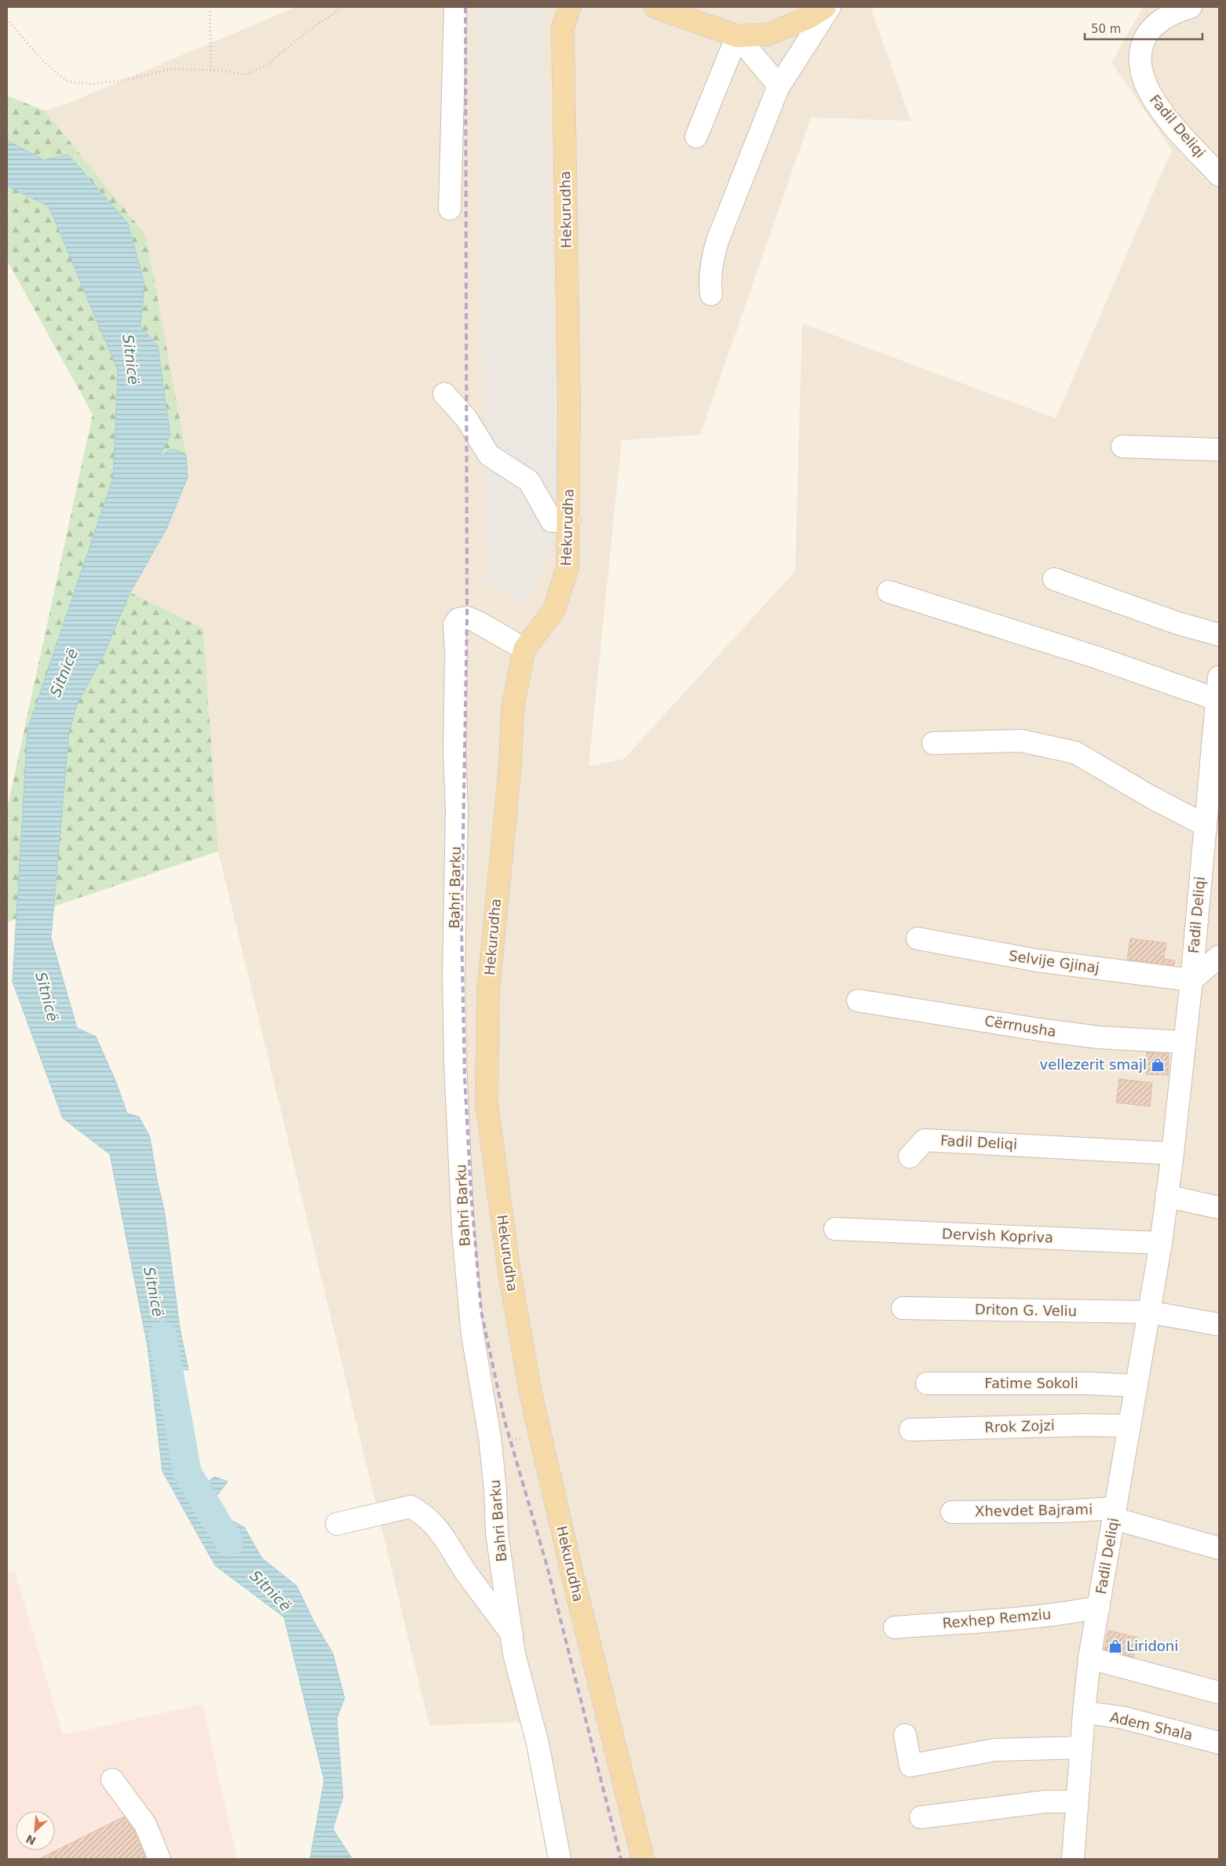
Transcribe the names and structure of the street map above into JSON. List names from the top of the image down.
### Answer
{
  "streets": {
    "main road": ["Hekurudha"],
    "street": [
      "Fadil Deliqi",
      "Bahri Barku",
      "Selvije Gjinaj",
      "Cërrnusha",
      "Dervish Kopriva",
      "Driton G. Veliu",
      "Fatime Sokoli",
      "Rrok Zojzi",
      "Xhevdet Bajrami",
      "Rexhep Remziu",
      "Adem Shala"
    ]
  },
  "crossings": [
    ["Fadil Deliqi", "Selvije Gjinaj"],
    ["Fadil Deliqi", "Cërrnusha"],
    ["Fadil Deliqi", "Dervish Kopriva"],
    ["Fadil Deliqi", "Driton G. Veliu"],
    ["Fadil Deliqi", "Fatime Sokoli"],
    ["Fadil Deliqi", "Rrok Zojzi"],
    ["Fadil Deliqi", "Xhevdet Bajrami"],
    ["Fadil Deliqi", "Rexhep Remziu"],
    ["Fadil Deliqi", "Adem Shala"],
    ["Hekurudha", "Bahri Barku"]
  ],
  "water": ["Sitnicë"],
  "places": {
    "shop": ["vellezerit smajl", "Liridoni"]
  },
  "scale_bar": "50 m",
  "north": "bottom left"
}
